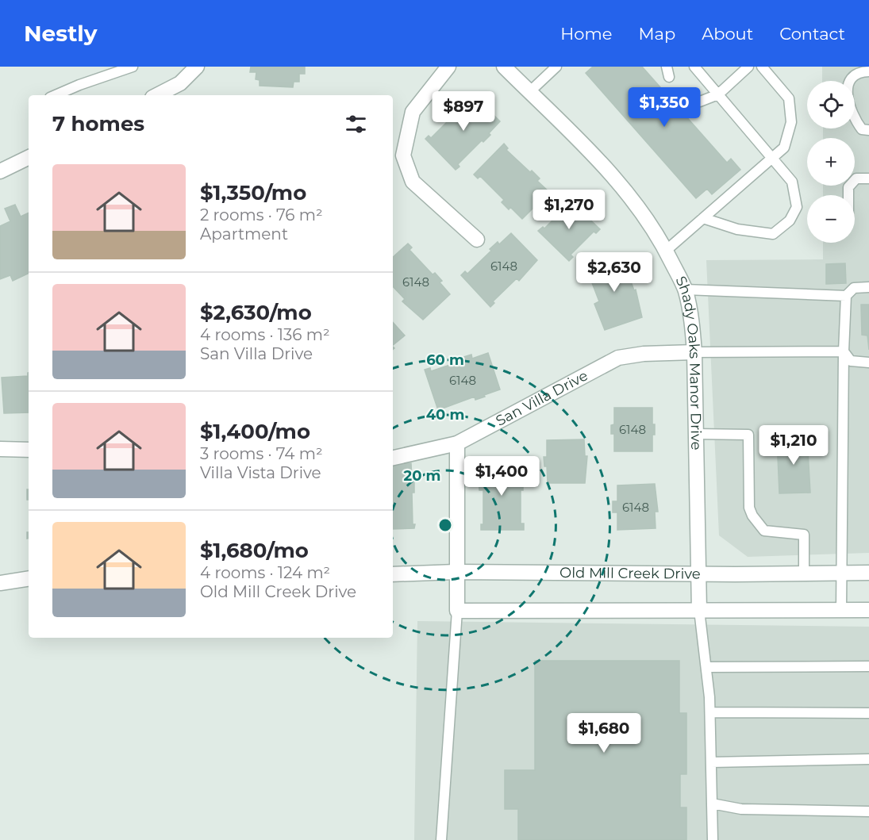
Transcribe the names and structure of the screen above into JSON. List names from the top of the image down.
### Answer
{
  "streets": {
    "street": ["Shady Oaks Manor Drive", "San Villa Drive", "Old Mill Creek Drive"]
  },
  "crossings": [
    ["Shady Oaks Manor Drive", "San Villa Drive"],
    ["Shady Oaks Manor Drive", "Old Mill Creek Drive"]
  ],
  "house_numbers": [
    "6148",
    "6148",
    "6148",
    "6148",
    "6148"
  ],
  "page": {
    "header": "Nestly",
    "nav": [
      "Home",
      "Map",
      "About",
      "Contact"
    ],
    "map_buttons": ["+", "−"],
    "price": [
      "$1,350",
      "$897",
      "$1,270",
      "$2,630",
      "$1,210",
      "$1,400",
      "$1,680"
    ],
    "heading": "7 homes",
    "list": [
      {
        "name": "$1,350/mo",
        "note": "2 rooms · 76 m² · Apartment"
      },
      {
        "name": "$2,630/mo",
        "note": "4 rooms · 136 m² · San Villa Drive"
      },
      {
        "name": "$1,400/mo",
        "note": "3 rooms · 74 m² · Villa Vista Drive"
      },
      {
        "name": "$1,680/mo",
        "note": "4 rooms · 124 m² · Old Mill Creek Drive"
      }
    ]
  },
  "rings": ["60 m", "40 m", "20 m"]
}
